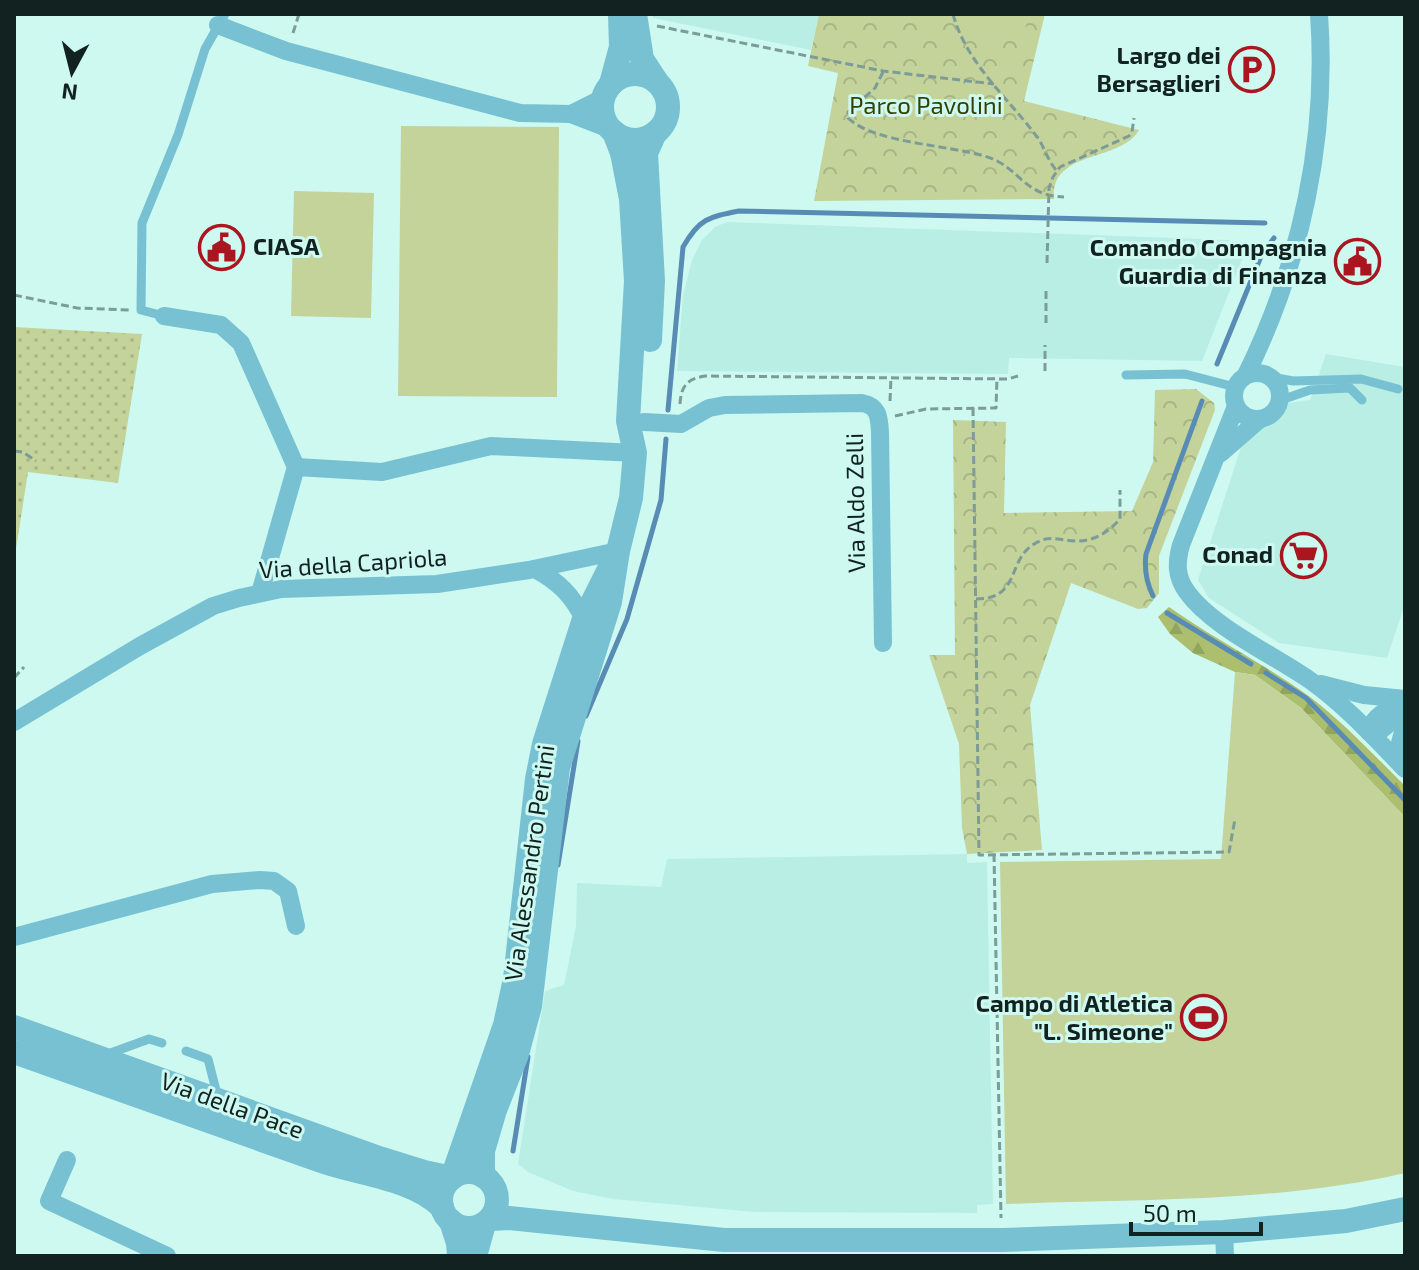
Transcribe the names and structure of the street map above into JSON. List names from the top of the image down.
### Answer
{
  "streets": {
    "street": [
      "Via Aldo Zelli",
      "Via della Capriola",
      "Via Alessandro Pertini",
      "Via della Pace"
    ]
  },
  "crossings": [
    ["Via Aldo Zelli", "Via Alessandro Pertini"],
    ["Via della Capriola", "Via Alessandro Pertini"],
    ["Via Alessandro Pertini", "Via della Pace"]
  ],
  "parks": ["Parco Pavolini"],
  "places": {
    "parking": ["Largo dei Bersaglieri"],
    "public building": ["CIASA", "Comando Compagnia Guardia di Finanza"],
    "supermarket": ["Conad"],
    "sports": ["Campo di Atletica \"L. Simeone\""]
  },
  "scale_bar": "50 m",
  "north": "bottom"
}
